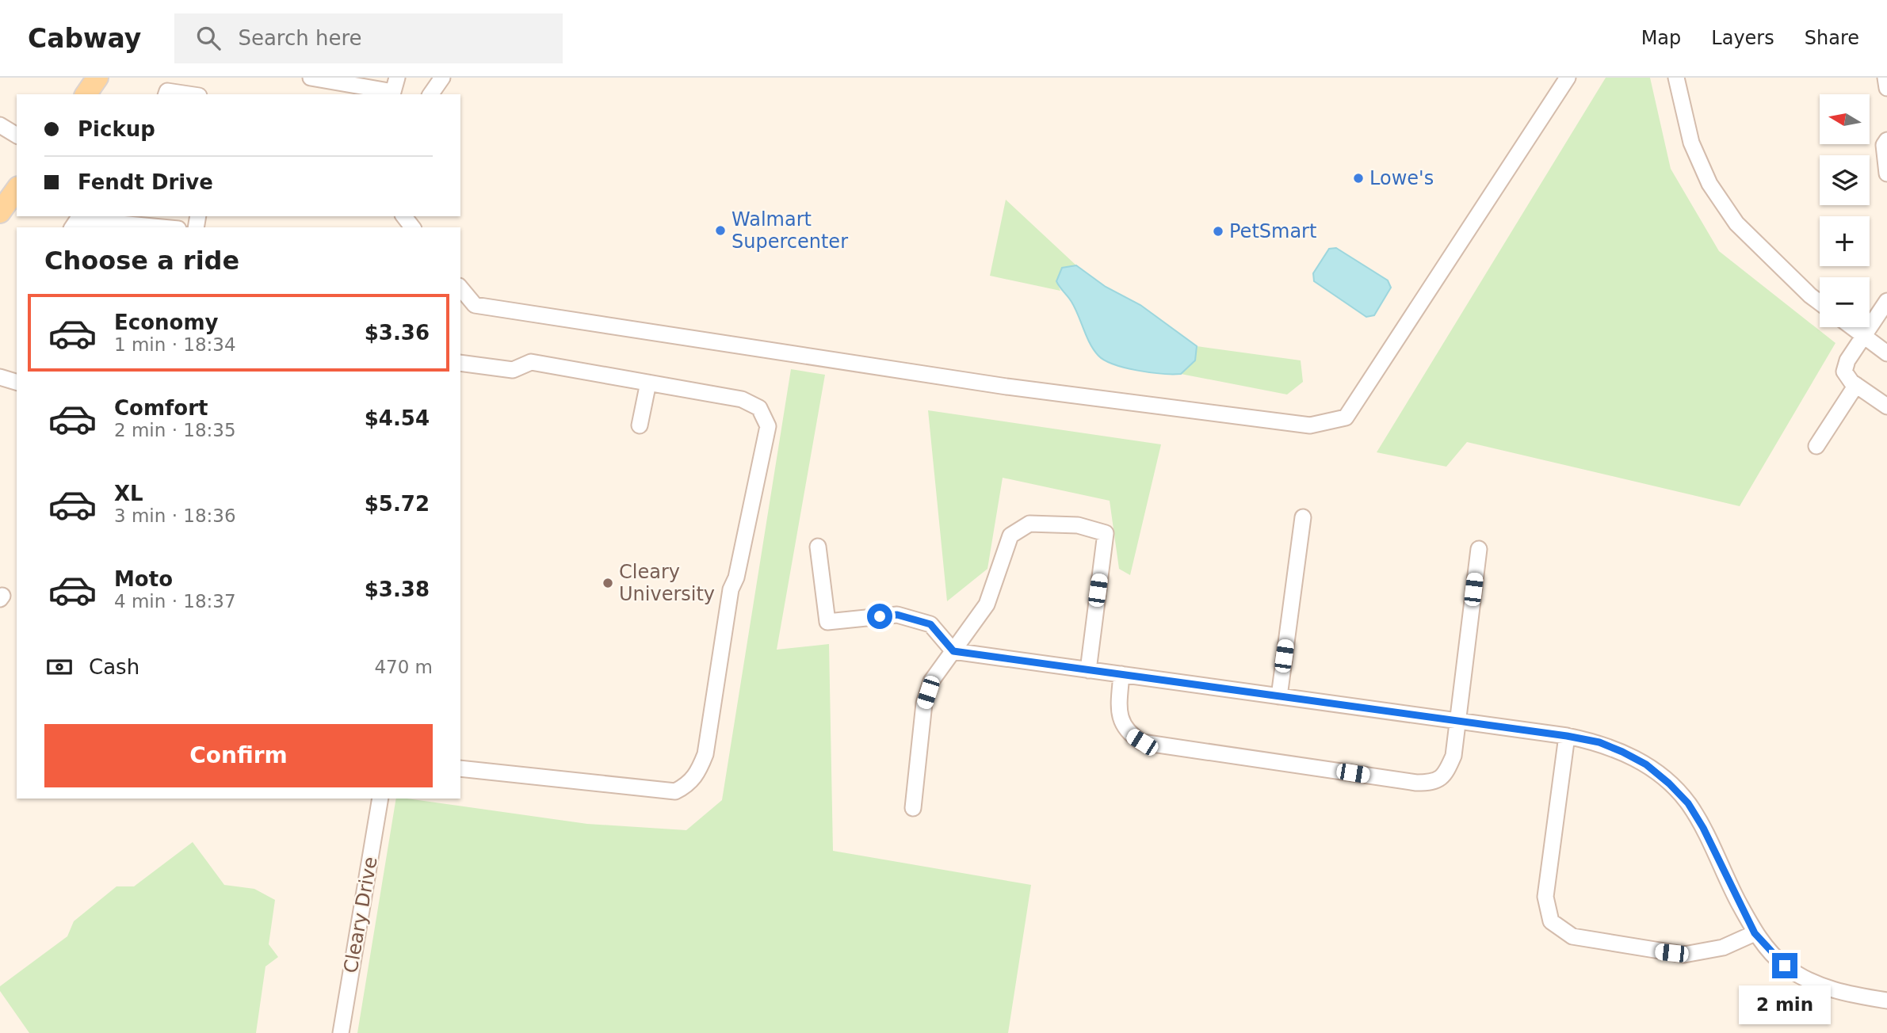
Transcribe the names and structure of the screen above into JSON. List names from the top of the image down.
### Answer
{
  "streets": {
    "street": ["Cleary Drive"]
  },
  "places": [
    "Lowe's",
    "Walmart Supercenter",
    "PetSmart",
    "Cleary University"
  ],
  "north": "left",
  "page": {
    "header": "Cabway",
    "search": "Search here",
    "nav": ["Map", "Layers", "Share"],
    "map_buttons": ["+", "−"],
    "banner": ["Pickup", "Fendt Drive"],
    "heading": "Choose a ride",
    "list": [
      {
        "name": "Economy",
        "note": "1 min · 18:34",
        "value": "$3.36"
      },
      {
        "name": "Comfort",
        "note": "2 min · 18:35",
        "value": "$4.54"
      },
      {
        "name": "XL",
        "note": "3 min · 18:36",
        "value": "$5.72"
      },
      {
        "name": "Moto",
        "note": "4 min · 18:37",
        "value": "$3.38"
      }
    ],
    "pay": ["Cash", "470 m"],
    "buttons": "Confirm",
    "bubble": "2 min"
  }
}
